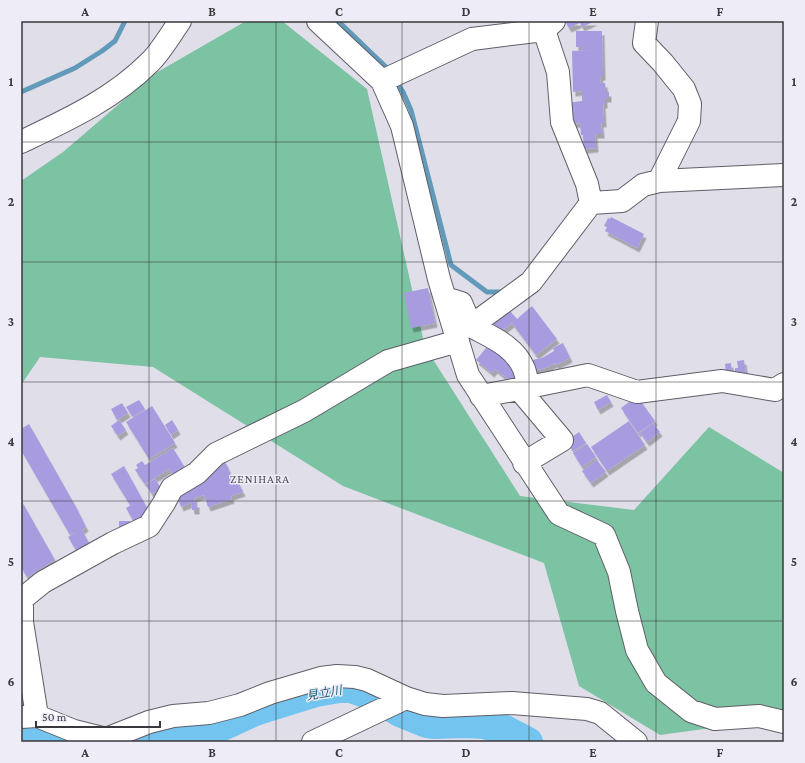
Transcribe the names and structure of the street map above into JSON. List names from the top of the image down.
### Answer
{
  "districts": ["ZENIHARA"],
  "water": ["見立川"],
  "scale_bar": "50 m",
  "grid": {
    "columns": [
      "A",
      "B",
      "C",
      "D",
      "E",
      "F"
    ],
    "rows": [
      "1",
      "2",
      "3",
      "4",
      "5",
      "6"
    ]
  }
}
